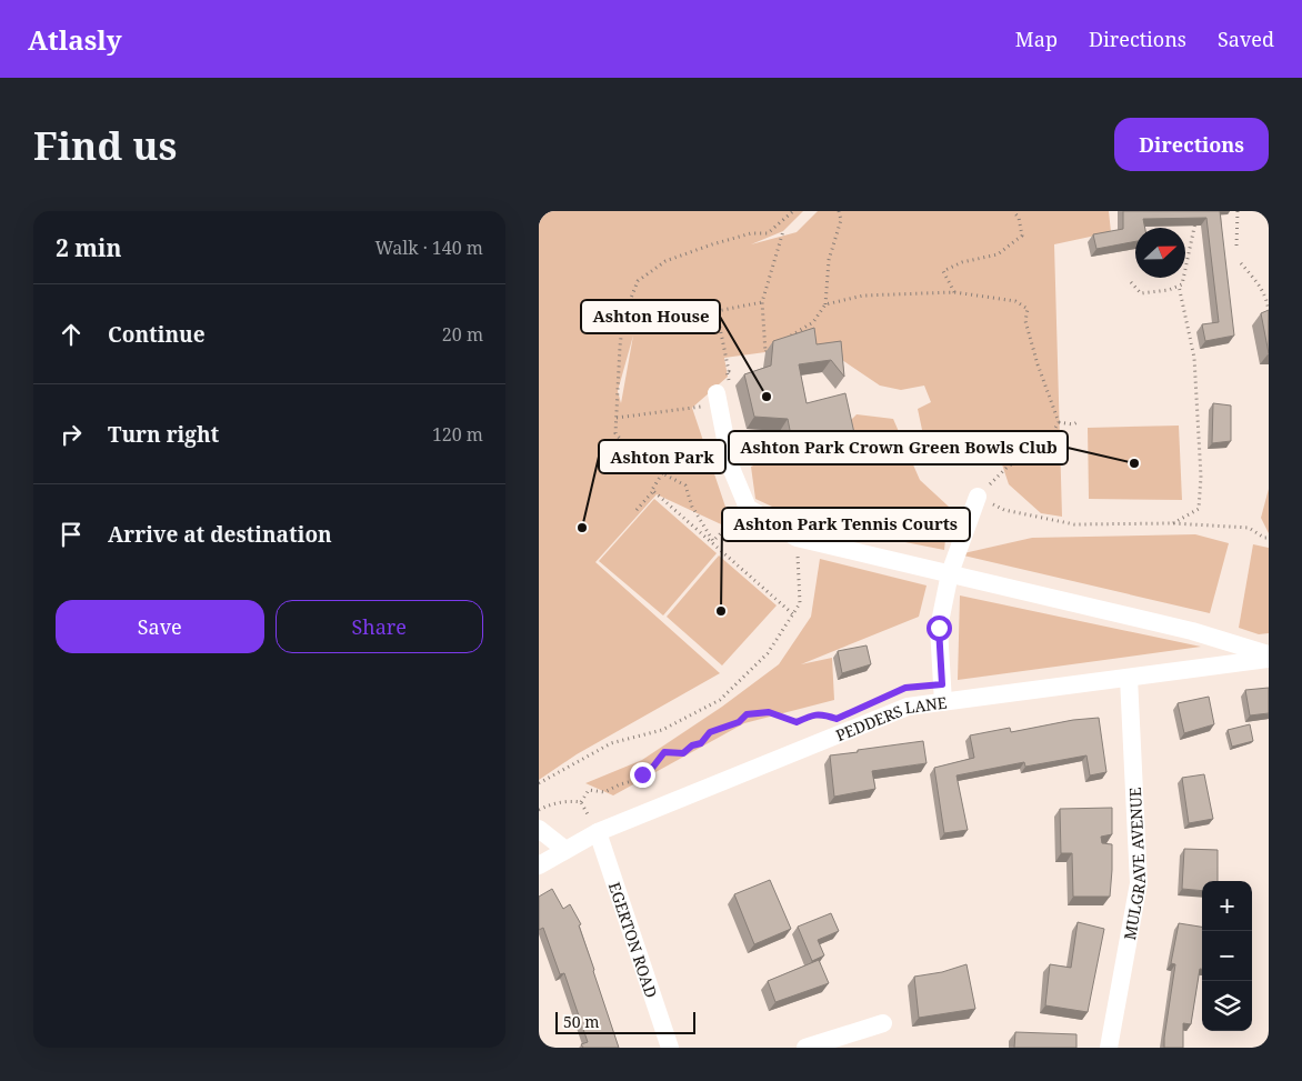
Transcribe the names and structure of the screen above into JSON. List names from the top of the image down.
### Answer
{
  "streets": {
    "street": ["PEDDERS LANE", "MULGRAVE AVENUE", "EGERTON ROAD"]
  },
  "crossings": [
    ["PEDDERS LANE", "MULGRAVE AVENUE"],
    ["PEDDERS LANE", "EGERTON ROAD"]
  ],
  "places": [
    "Ashton House",
    "Ashton Park Crown Green Bowls Club",
    "Ashton Park",
    "Ashton Park Tennis Courts"
  ],
  "scale_bar": "50 m",
  "north": "right",
  "page": {
    "header": "Atlasly",
    "nav": ["Map", "Directions", "Saved"],
    "buttons": [
      "Directions",
      ["Save", "Share"]
    ],
    "title": "Find us",
    "heading": ["2 min", "Walk · 140 m"],
    "list": [
      ["Continue", "20 m"],
      ["Turn right", "120 m"],
      "Arrive at destination"
    ],
    "map_buttons": ["+", "−"],
    "scale": "50 m"
  }
}
